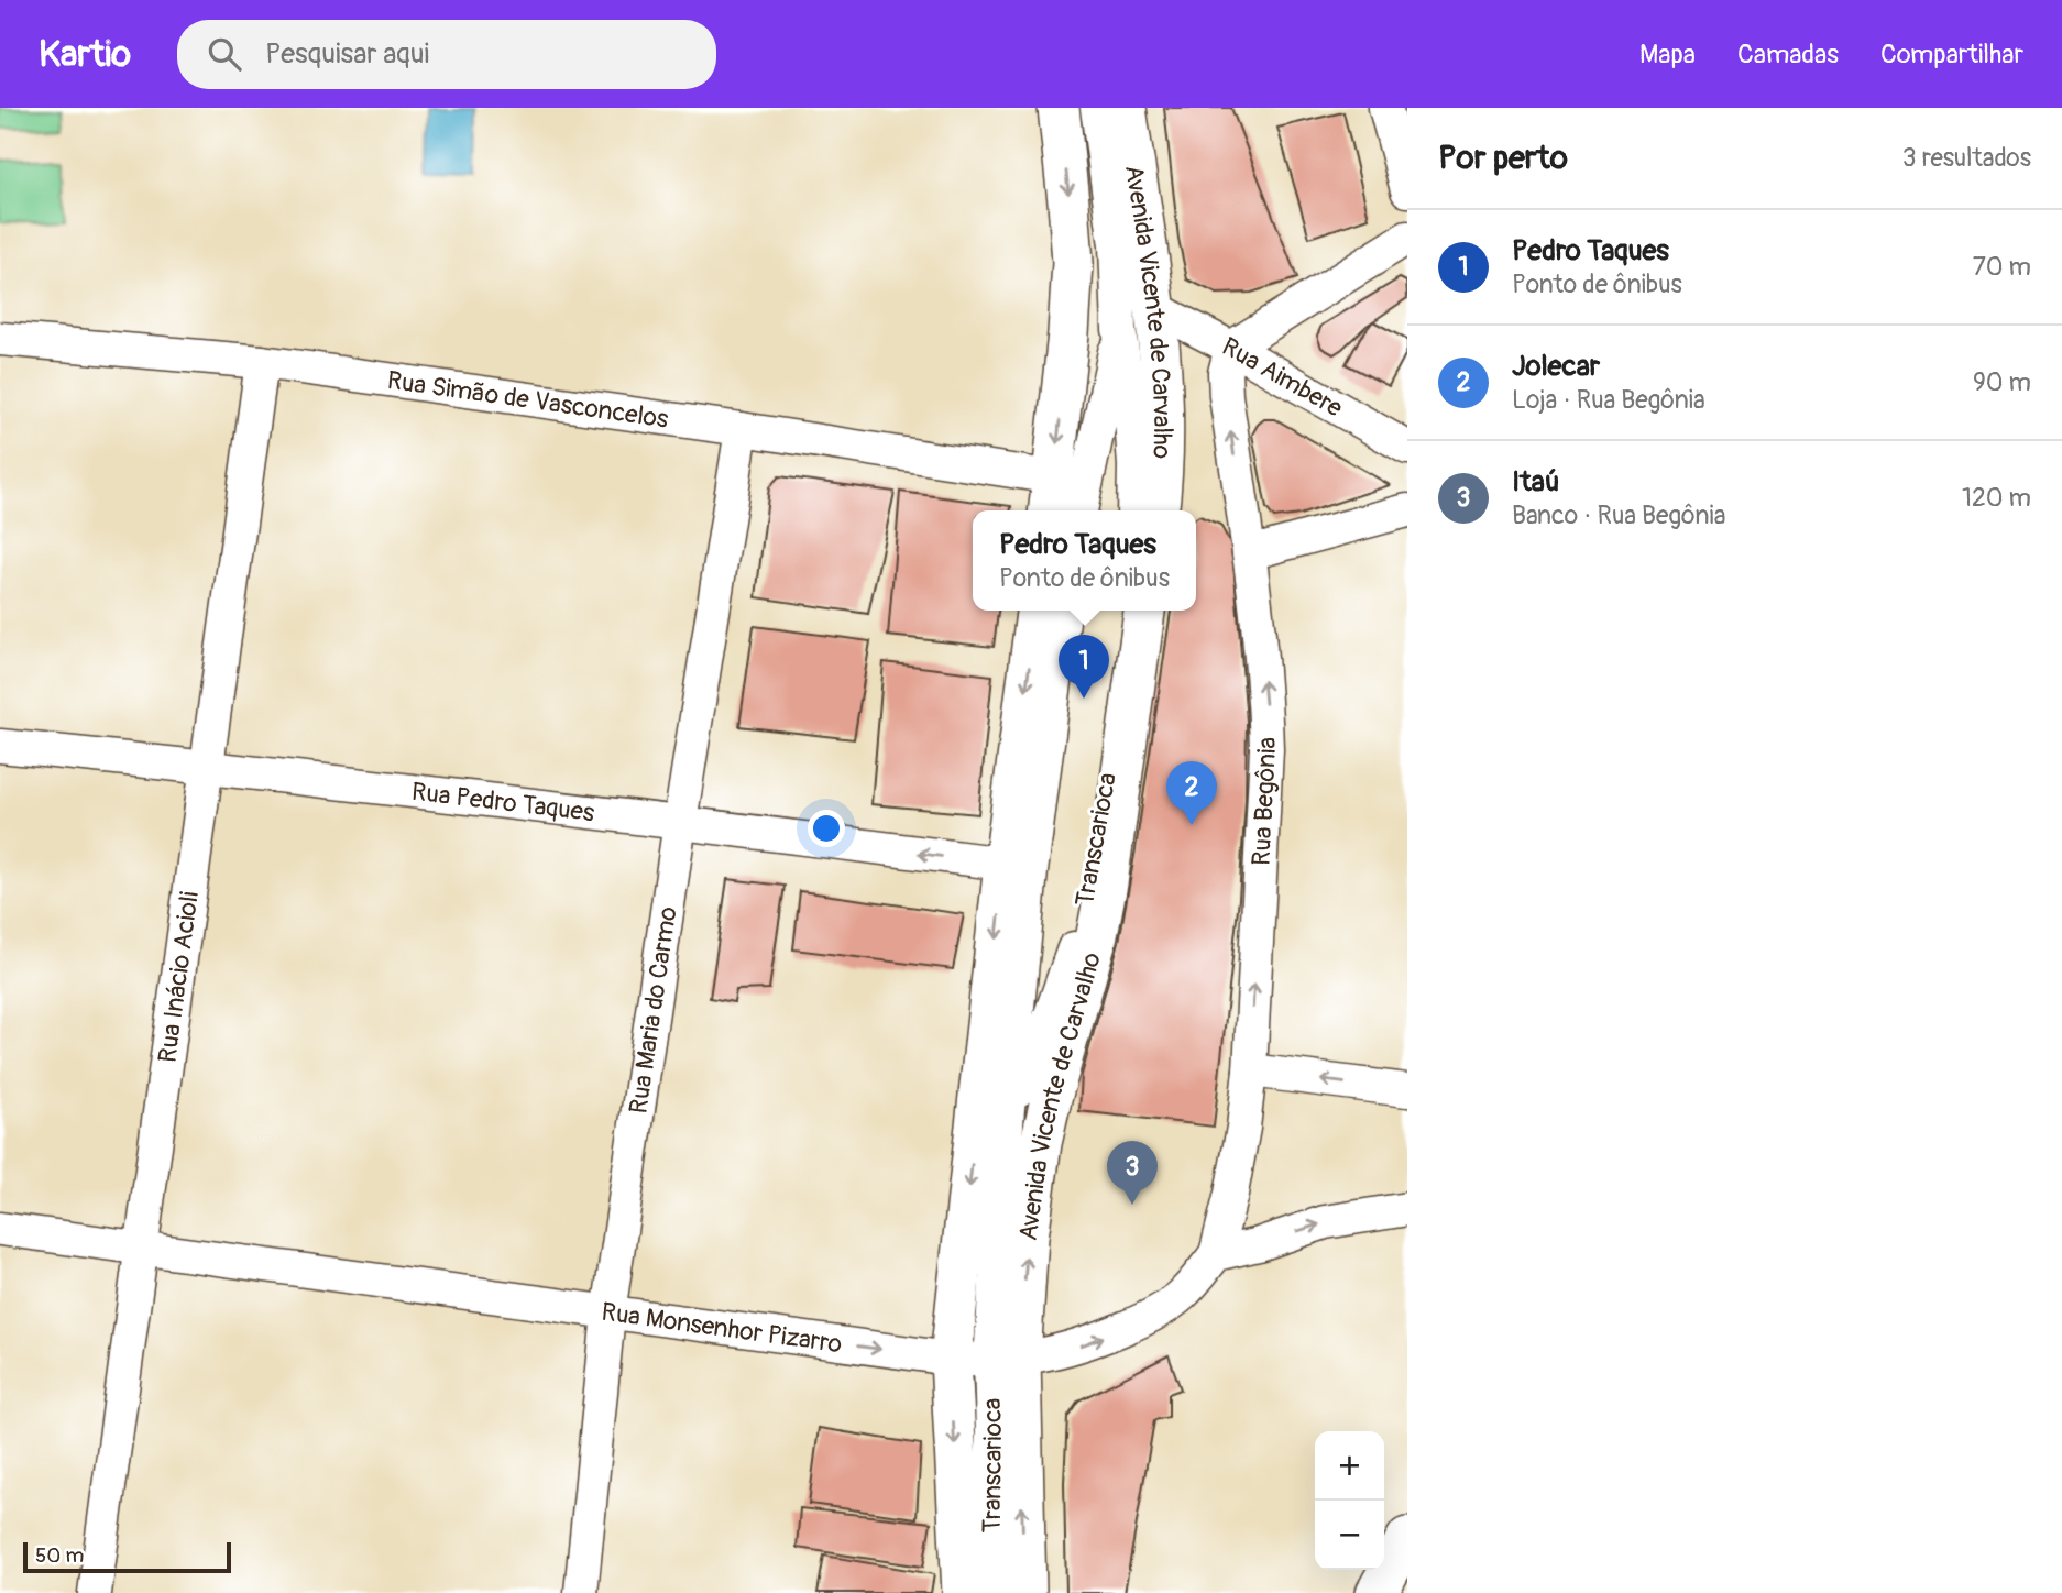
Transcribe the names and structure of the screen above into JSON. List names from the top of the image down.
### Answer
{
  "streets": {
    "main road": ["Avenida Vicente de Carvalho"],
    "street": [
      "Rua Aimbere",
      "Rua Simão de Vasconcelos",
      "Rua Pedro Taques",
      "Rua Begônia",
      "Transcarioca",
      "Rua Inácio Acioli",
      "Rua Maria do Carmo",
      "Rua Monsenhor Pizarro"
    ]
  },
  "crossings": [
    ["Avenida Vicente de Carvalho", "Rua Aimbere"],
    ["Avenida Vicente de Carvalho", "Transcarioca"],
    ["Avenida Vicente de Carvalho", "Rua Monsenhor Pizarro"],
    ["Rua Aimbere", "Rua Begônia"],
    ["Rua Simão de Vasconcelos", "Rua Inácio Acioli"],
    ["Rua Simão de Vasconcelos", "Rua Maria do Carmo"],
    ["Rua Pedro Taques", "Rua Inácio Acioli"],
    ["Rua Pedro Taques", "Rua Maria do Carmo"],
    ["Rua Begônia", "Rua Monsenhor Pizarro"],
    ["Transcarioca", "Rua Monsenhor Pizarro"],
    ["Rua Inácio Acioli", "Rua Monsenhor Pizarro"],
    ["Rua Maria do Carmo", "Rua Monsenhor Pizarro"]
  ],
  "one_way": ["Rua Monsenhor Pizarro"],
  "scale_bar": "50 m",
  "page": {
    "header": "Kartio",
    "search": "Pesquisar aqui",
    "nav": ["Mapa", "Camadas", "Compartilhar"],
    "heading": ["Por perto", "3 resultados"],
    "list": [
      {
        "mark": "1",
        "name": "Pedro Taques",
        "note": "Ponto de ônibus",
        "value": "70 m"
      },
      {
        "mark": "2",
        "name": "Jolecar",
        "note": "Loja · Rua Begônia",
        "value": "90 m"
      },
      {
        "mark": "3",
        "name": "Itaú",
        "note": "Banco · Rua Begônia",
        "value": "120 m"
      }
    ],
    "popup": ["Pedro Taques", "Ponto de ônibus"],
    "pins": ["1", "2", "3"],
    "map_buttons": ["+", "−"],
    "scale": "50 m"
  }
}
